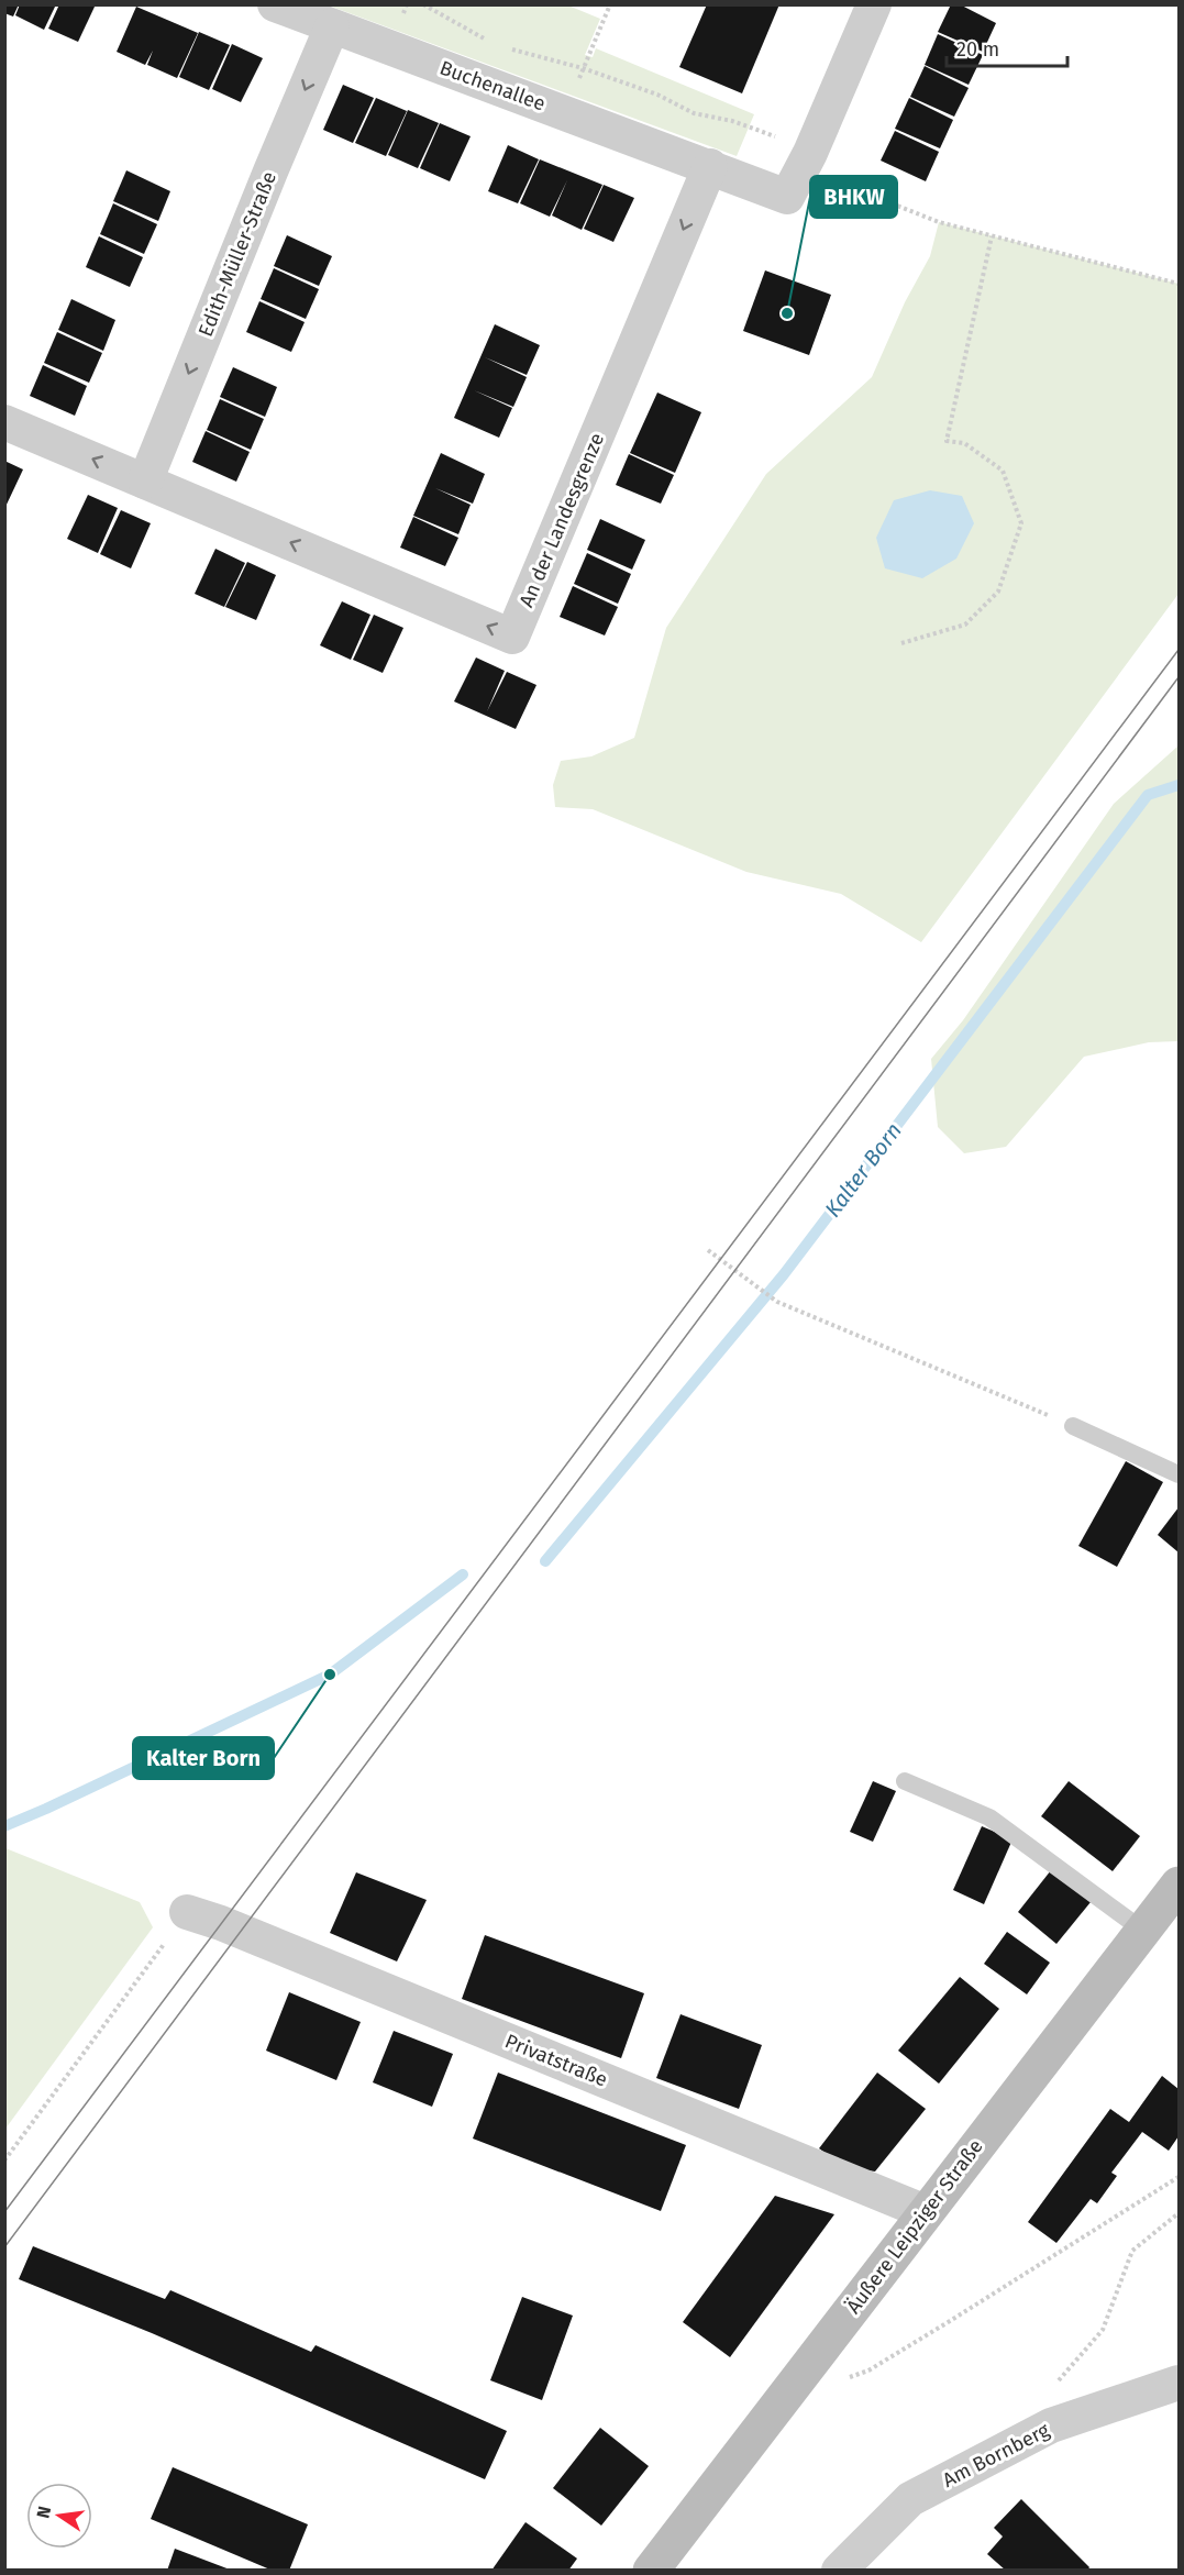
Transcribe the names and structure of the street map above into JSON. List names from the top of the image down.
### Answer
{
  "streets": {
    "street": [
      "Buchenallee",
      "Edith-Müller-Straße",
      "An der Landesgrenze",
      "Privatstraße",
      "Äußere Leipziger Straße",
      "Am Bornberg"
    ]
  },
  "crossings": [
    ["Buchenallee", "Edith-Müller-Straße"],
    ["Buchenallee", "An der Landesgrenze"],
    ["Edith-Müller-Straße", "An der Landesgrenze"],
    ["Privatstraße", "Äußere Leipziger Straße"]
  ],
  "one_way": ["Edith-Müller-Straße"],
  "water": ["Kalter Born"],
  "places": ["BHKW", "Kalter Born"],
  "scale_bar": "20 m",
  "north": "left"
}
